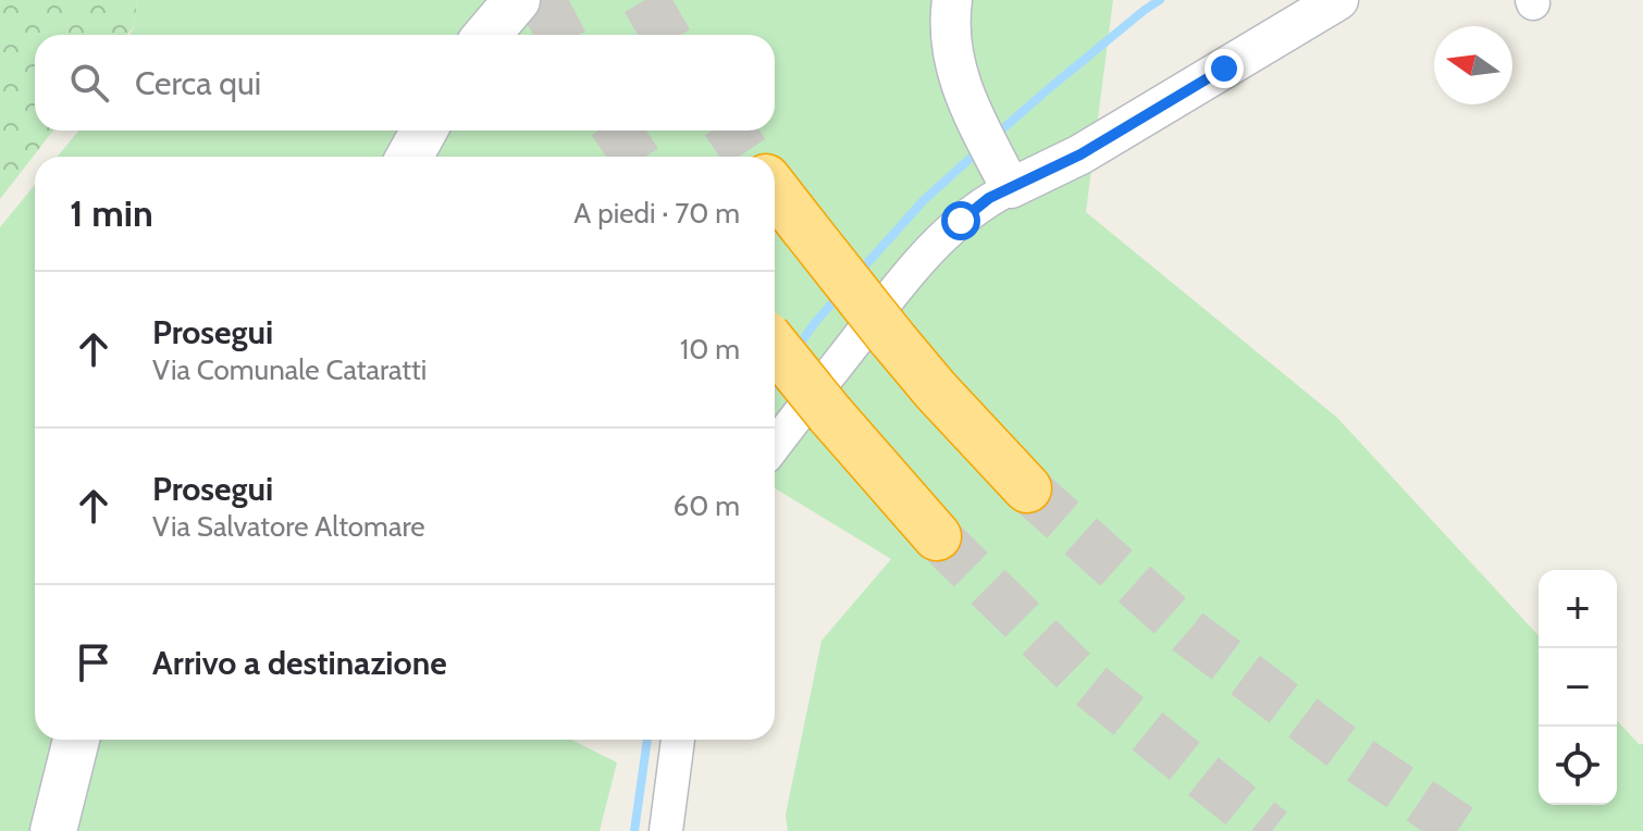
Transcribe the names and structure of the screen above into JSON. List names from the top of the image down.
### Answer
{
  "north": "left",
  "page": {
    "search": "Cerca qui",
    "heading": ["1 min", "A piedi · 70 m"],
    "list": [
      ["Prosegui", "Via Comunale Cataratti", "10 m"],
      ["Prosegui", "Via Salvatore Altomare", "60 m"],
      "Arrivo a destinazione"
    ],
    "map_buttons": ["+", "−"]
  }
}
